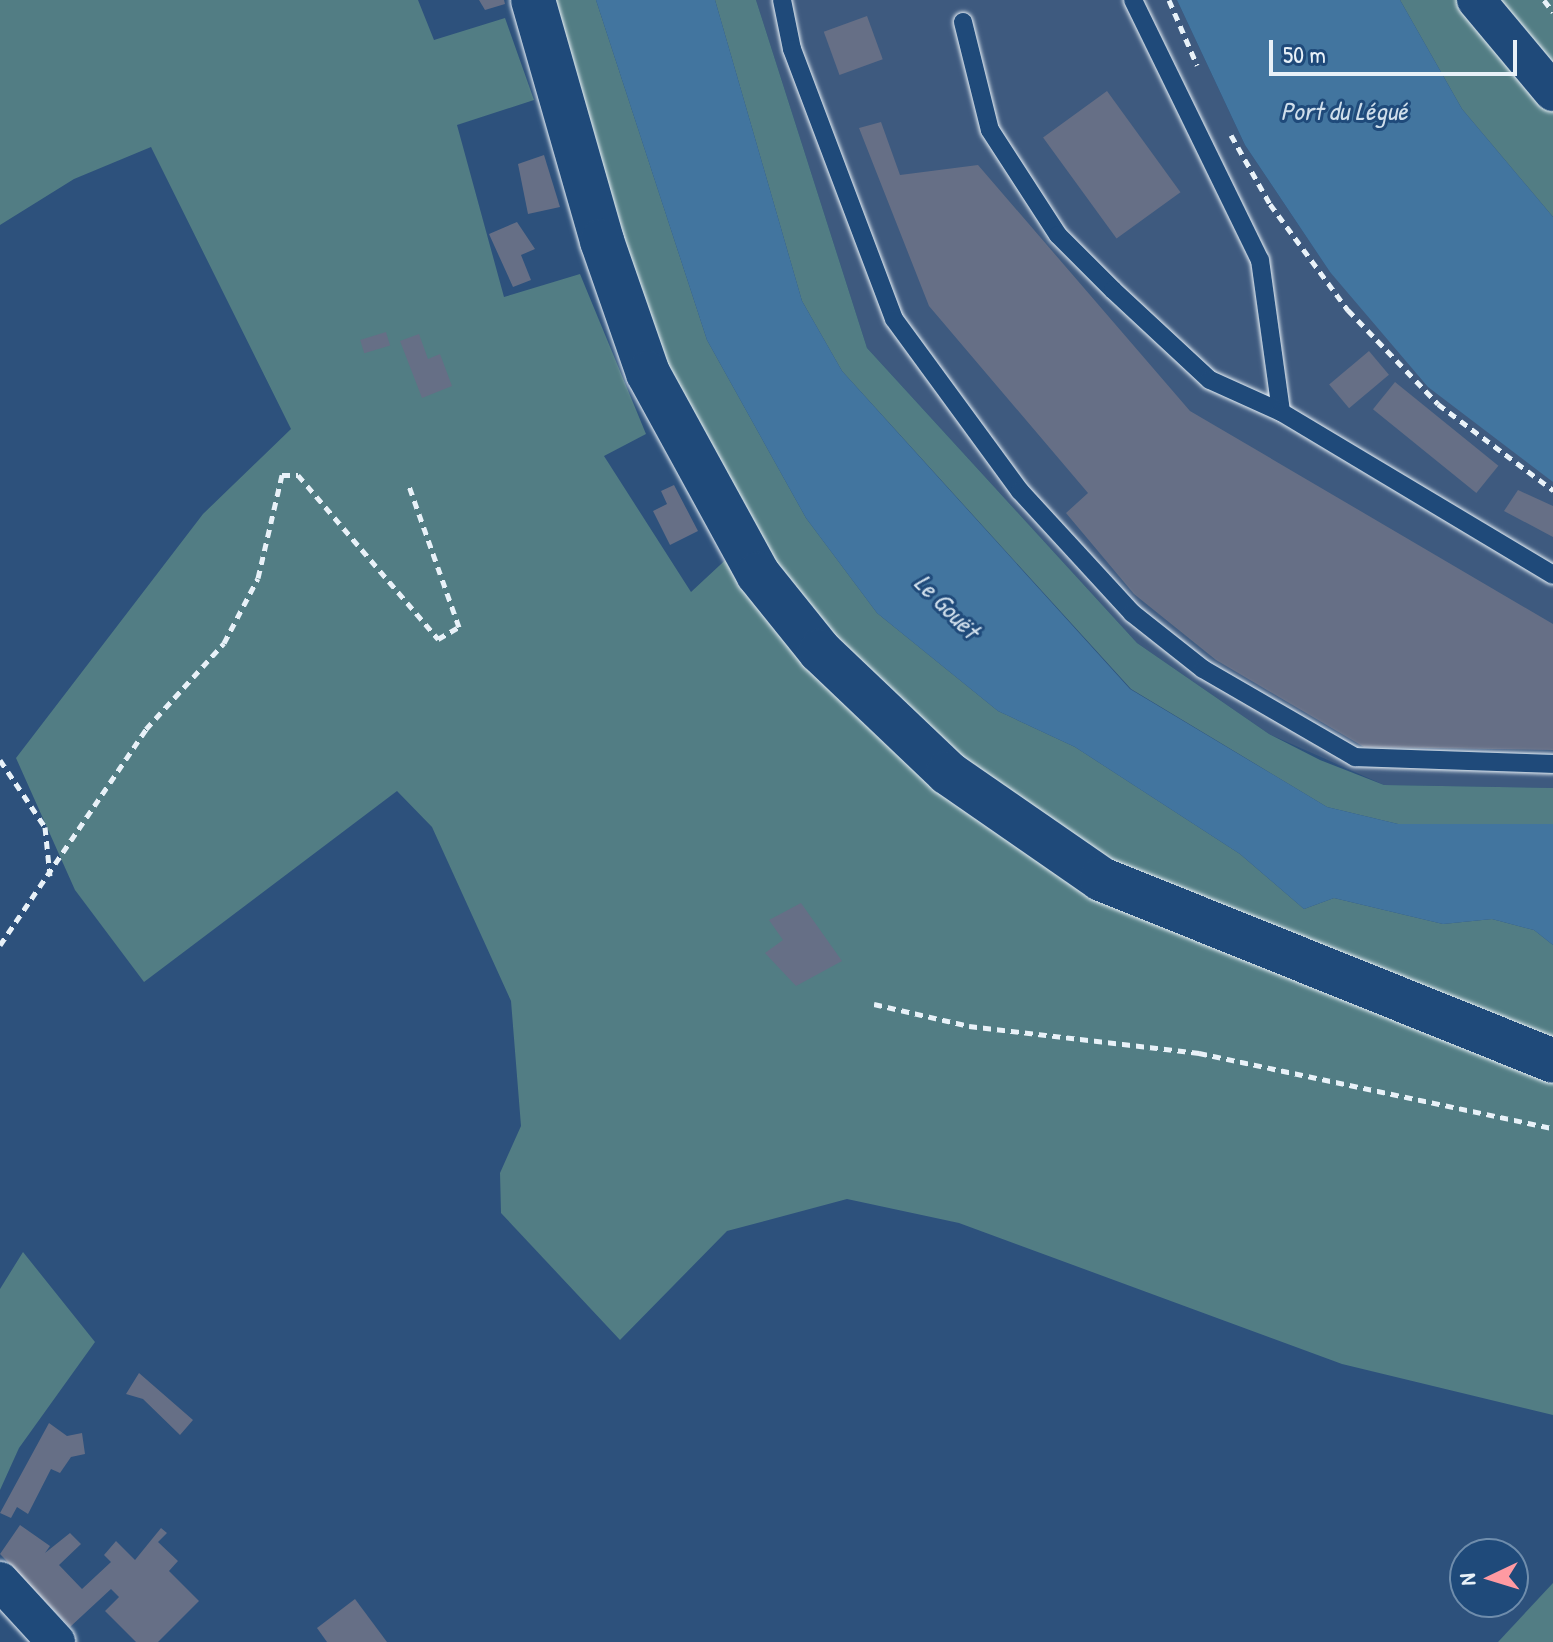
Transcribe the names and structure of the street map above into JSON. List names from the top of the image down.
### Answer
{
  "water": ["Port du Légué", "Le Gouët"],
  "scale_bar": "50 m",
  "north": "left"
}
